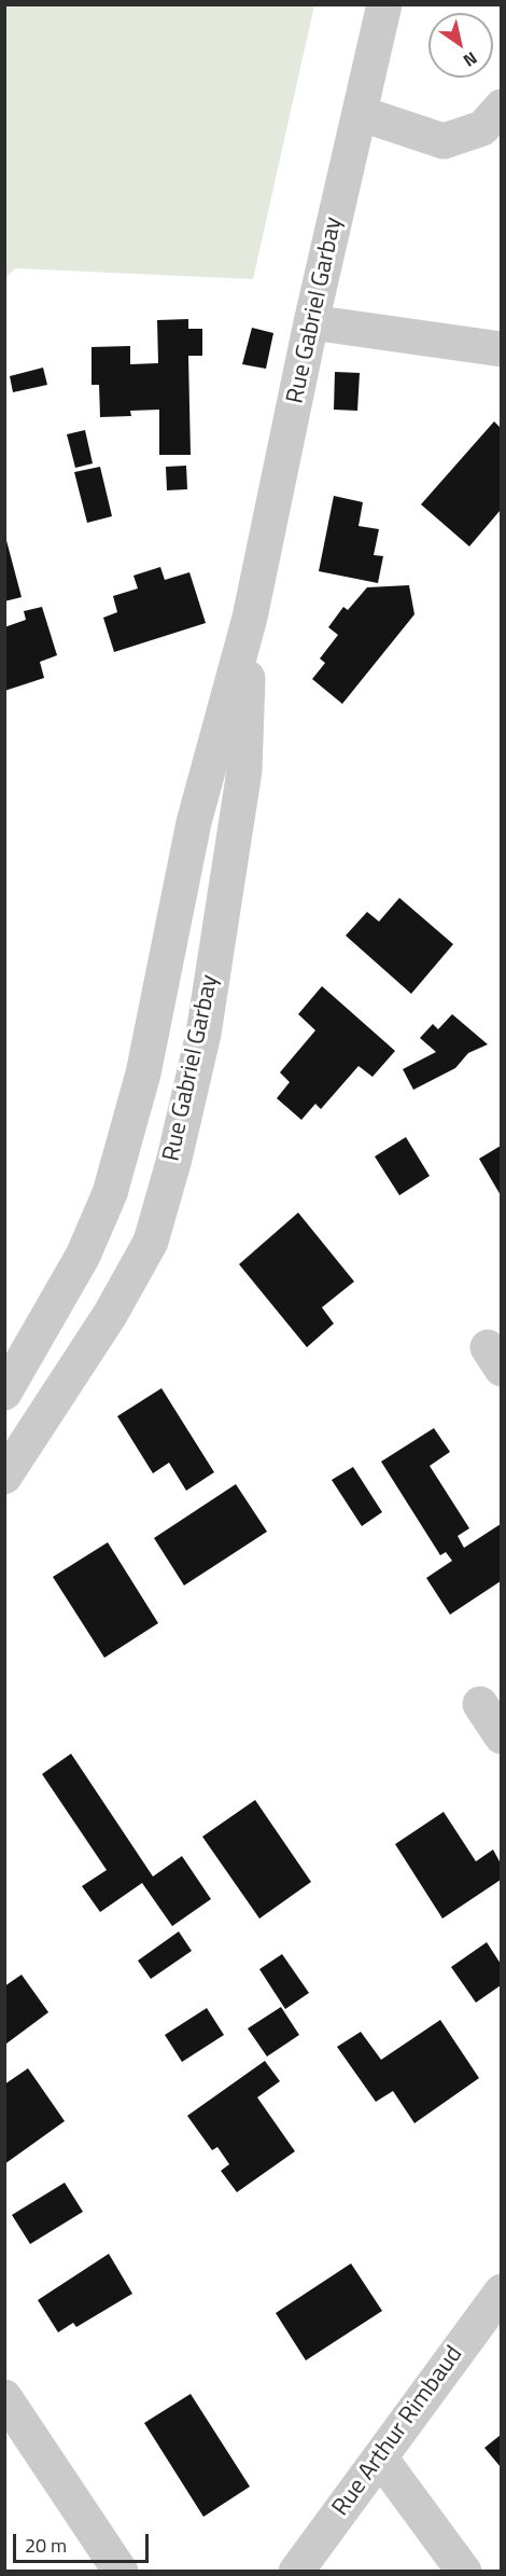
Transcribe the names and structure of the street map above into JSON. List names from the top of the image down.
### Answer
{
  "streets": {
    "street": ["Rue Gabriel Garbay", "Rue Arthur Rimbaud"]
  },
  "scale_bar": "20 m",
  "north": "bottom right"
}
